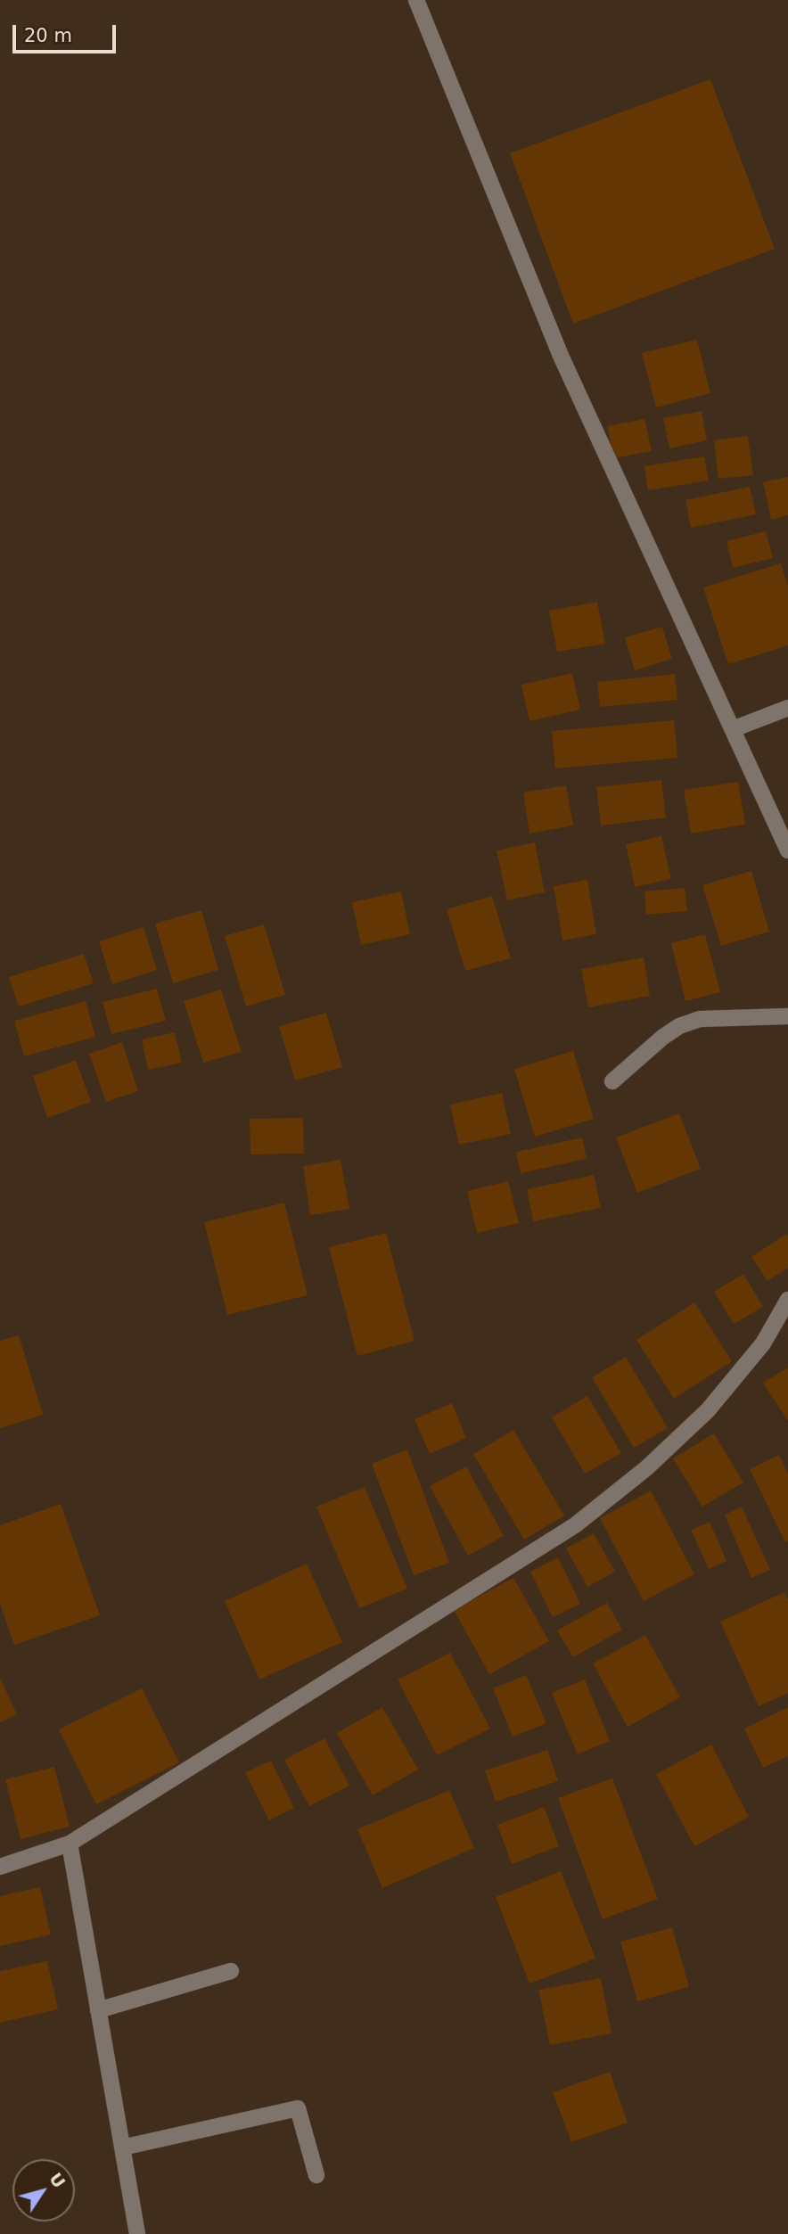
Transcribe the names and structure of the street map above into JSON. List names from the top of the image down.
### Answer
{
  "scale_bar": "20 m",
  "north": "top right"
}
